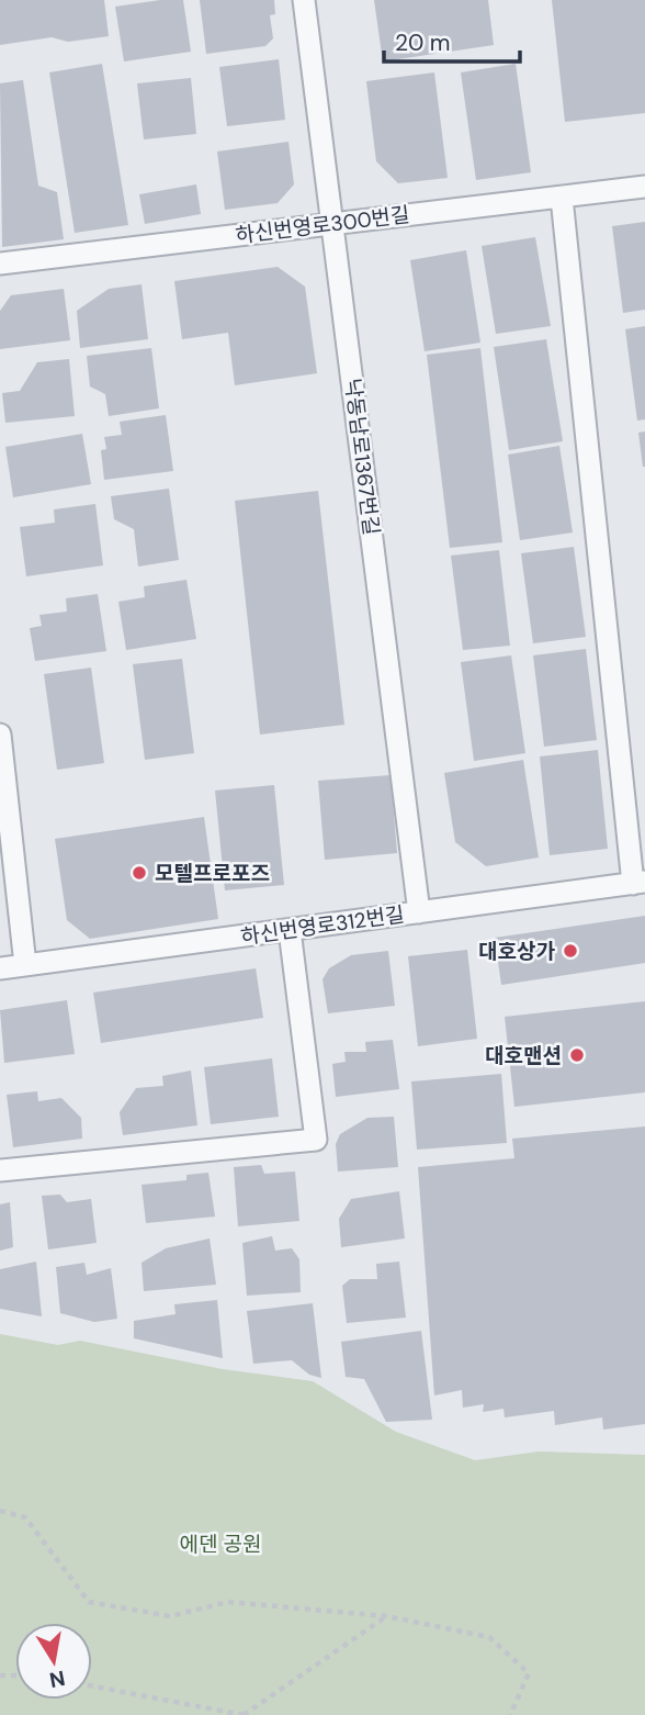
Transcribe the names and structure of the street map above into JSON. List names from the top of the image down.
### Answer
{
  "streets": {
    "lane": ["하신번영로300번길", "낙동남로1367번길", "하신번영로312번길"]
  },
  "crossings": [
    ["하신번영로300번길", "낙동남로1367번길"],
    ["낙동남로1367번길", "하신번영로312번길"]
  ],
  "parks": ["에덴 공원"],
  "places": ["모텔프로포즈", "대호상가", "대호맨션"],
  "scale_bar": "20 m",
  "north": "bottom"
}
